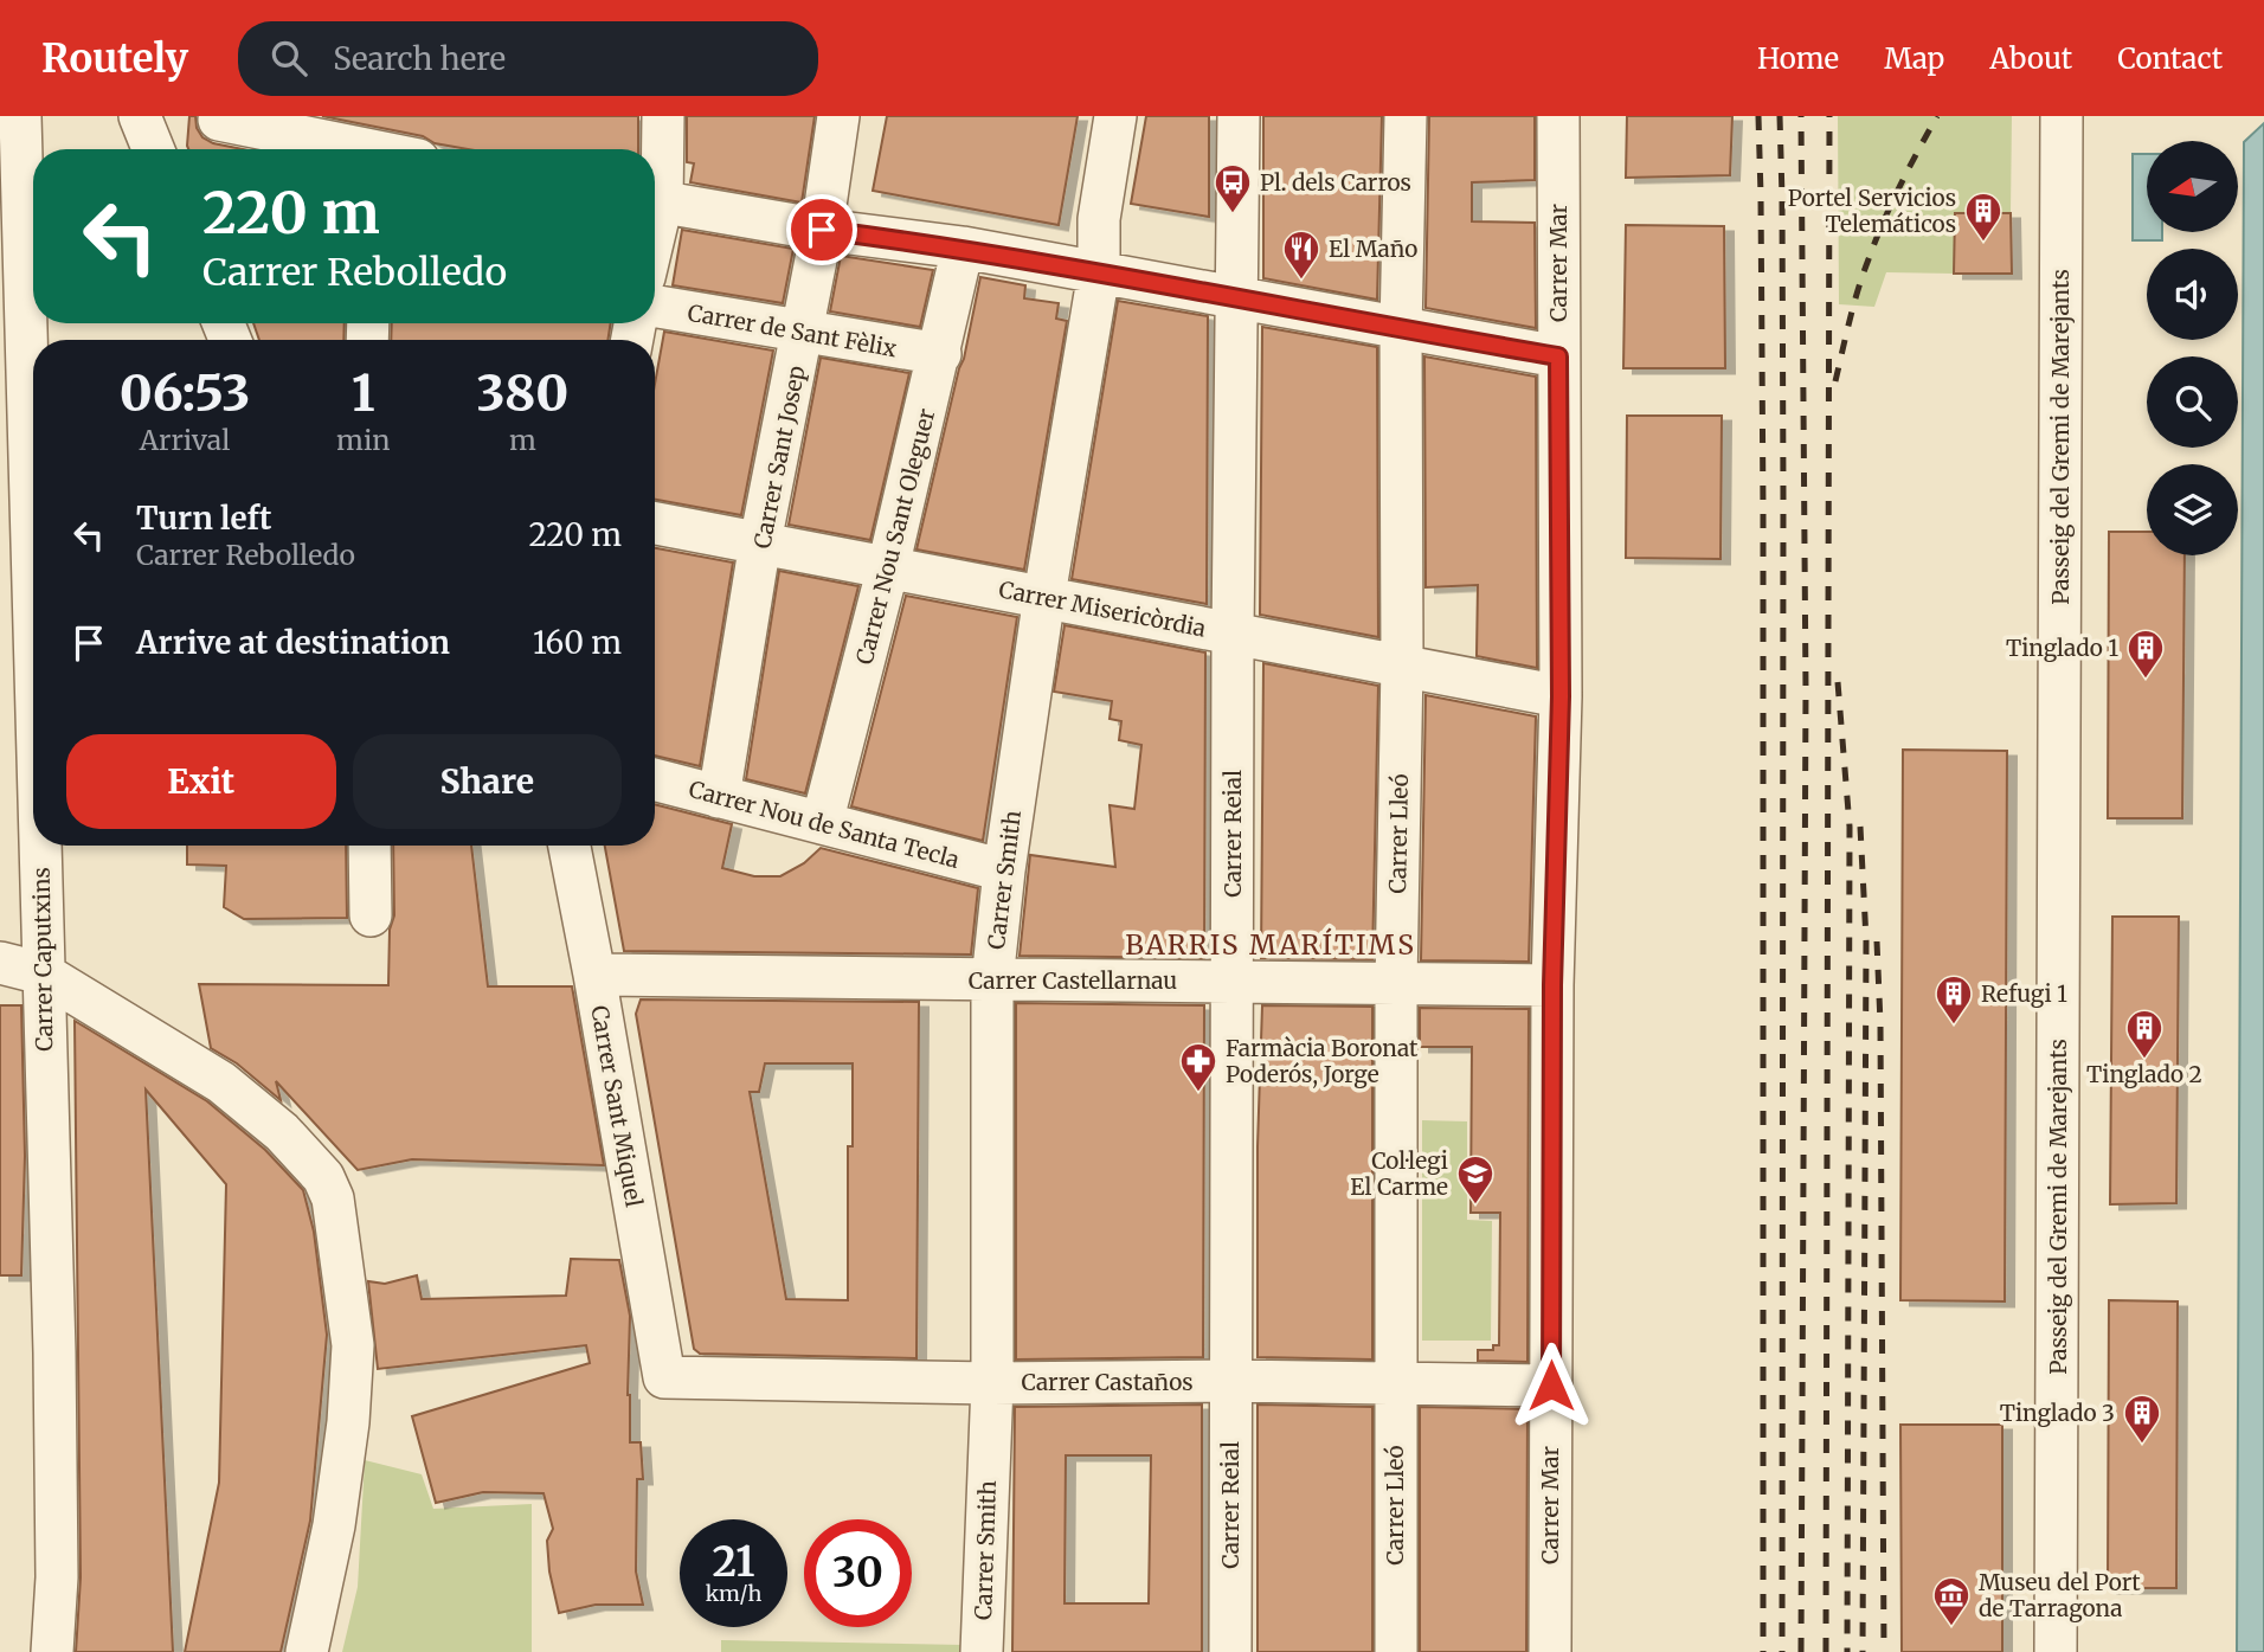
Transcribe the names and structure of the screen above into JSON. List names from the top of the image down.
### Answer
{
  "streets": {
    "street": [
      "Carrer Mar",
      "Carrer de Sant Fèlix",
      "Passeig del Gremi de Marejants",
      "Carrer Sant Josep",
      "Carrer Nou Sant Oleguer",
      "Carrer Misericòrdia",
      "Carrer Nou de Santa Tecla",
      "Carrer Reial",
      "Carrer Lleó",
      "Carrer Smith",
      "Carrer Caputxins",
      "Carrer Castellarnau",
      "Carrer Sant Miquel",
      "Carrer Castaños"
    ]
  },
  "crossings": [
    ["Carrer Mar", "Carrer Misericòrdia"],
    ["Carrer Mar", "Carrer Castellarnau"],
    ["Carrer Mar", "Carrer Castaños"],
    ["Carrer de Sant Fèlix", "Carrer Sant Josep"],
    ["Carrer de Sant Fèlix", "Carrer Nou Sant Oleguer"],
    ["Carrer Sant Josep", "Carrer Misericòrdia"],
    ["Carrer Sant Josep", "Carrer Nou de Santa Tecla"],
    ["Carrer Nou Sant Oleguer", "Carrer Misericòrdia"],
    ["Carrer Nou Sant Oleguer", "Carrer Nou de Santa Tecla"],
    ["Carrer Misericòrdia", "Carrer Reial"],
    ["Carrer Misericòrdia", "Carrer Lleó"],
    ["Carrer Misericòrdia", "Carrer Smith"],
    ["Carrer Nou de Santa Tecla", "Carrer Smith"],
    ["Carrer Reial", "Carrer Castellarnau"],
    ["Carrer Reial", "Carrer Castaños"],
    ["Carrer Lleó", "Carrer Castellarnau"],
    ["Carrer Lleó", "Carrer Castaños"],
    ["Carrer Smith", "Carrer Castellarnau"],
    ["Carrer Smith", "Carrer Castaños"],
    ["Carrer Castellarnau", "Carrer Sant Miquel"],
    ["Carrer Sant Miquel", "Carrer Castaños"]
  ],
  "districts": ["BARRIS MARÍTIMS"],
  "places": {
    "bus stop": ["Pl. dels Carros"],
    "building": [
      "Portel Servicios Telemáticos",
      "Tinglado 1",
      "Refugi 1",
      "Tinglado 2",
      "Tinglado 3"
    ],
    "restaurant": ["El Maño"],
    "pharmacy": ["Farmàcia Boronat Poderós, Jorge"],
    "school or university": ["Col·legi El Carme"],
    "museum": ["Museu del Port de Tarragona"]
  },
  "north": "left",
  "page": {
    "header": "Routely",
    "search": "Search here",
    "nav": [
      "Home",
      "Map",
      "About",
      "Contact"
    ],
    "turn": ["220 m", "Carrer Rebolledo"],
    "eta": [
      "06:53",
      "Arrival",
      "1",
      "min",
      "380",
      "m"
    ],
    "list": [
      {
        "name": "Turn left",
        "note": "Carrer Rebolledo",
        "value": "220 m"
      },
      {
        "name": "Arrive at destination",
        "value": "160 m"
      }
    ],
    "buttons": ["Exit", "Share"],
    "speed": "21 km/h",
    "limit": "30"
  }
}
